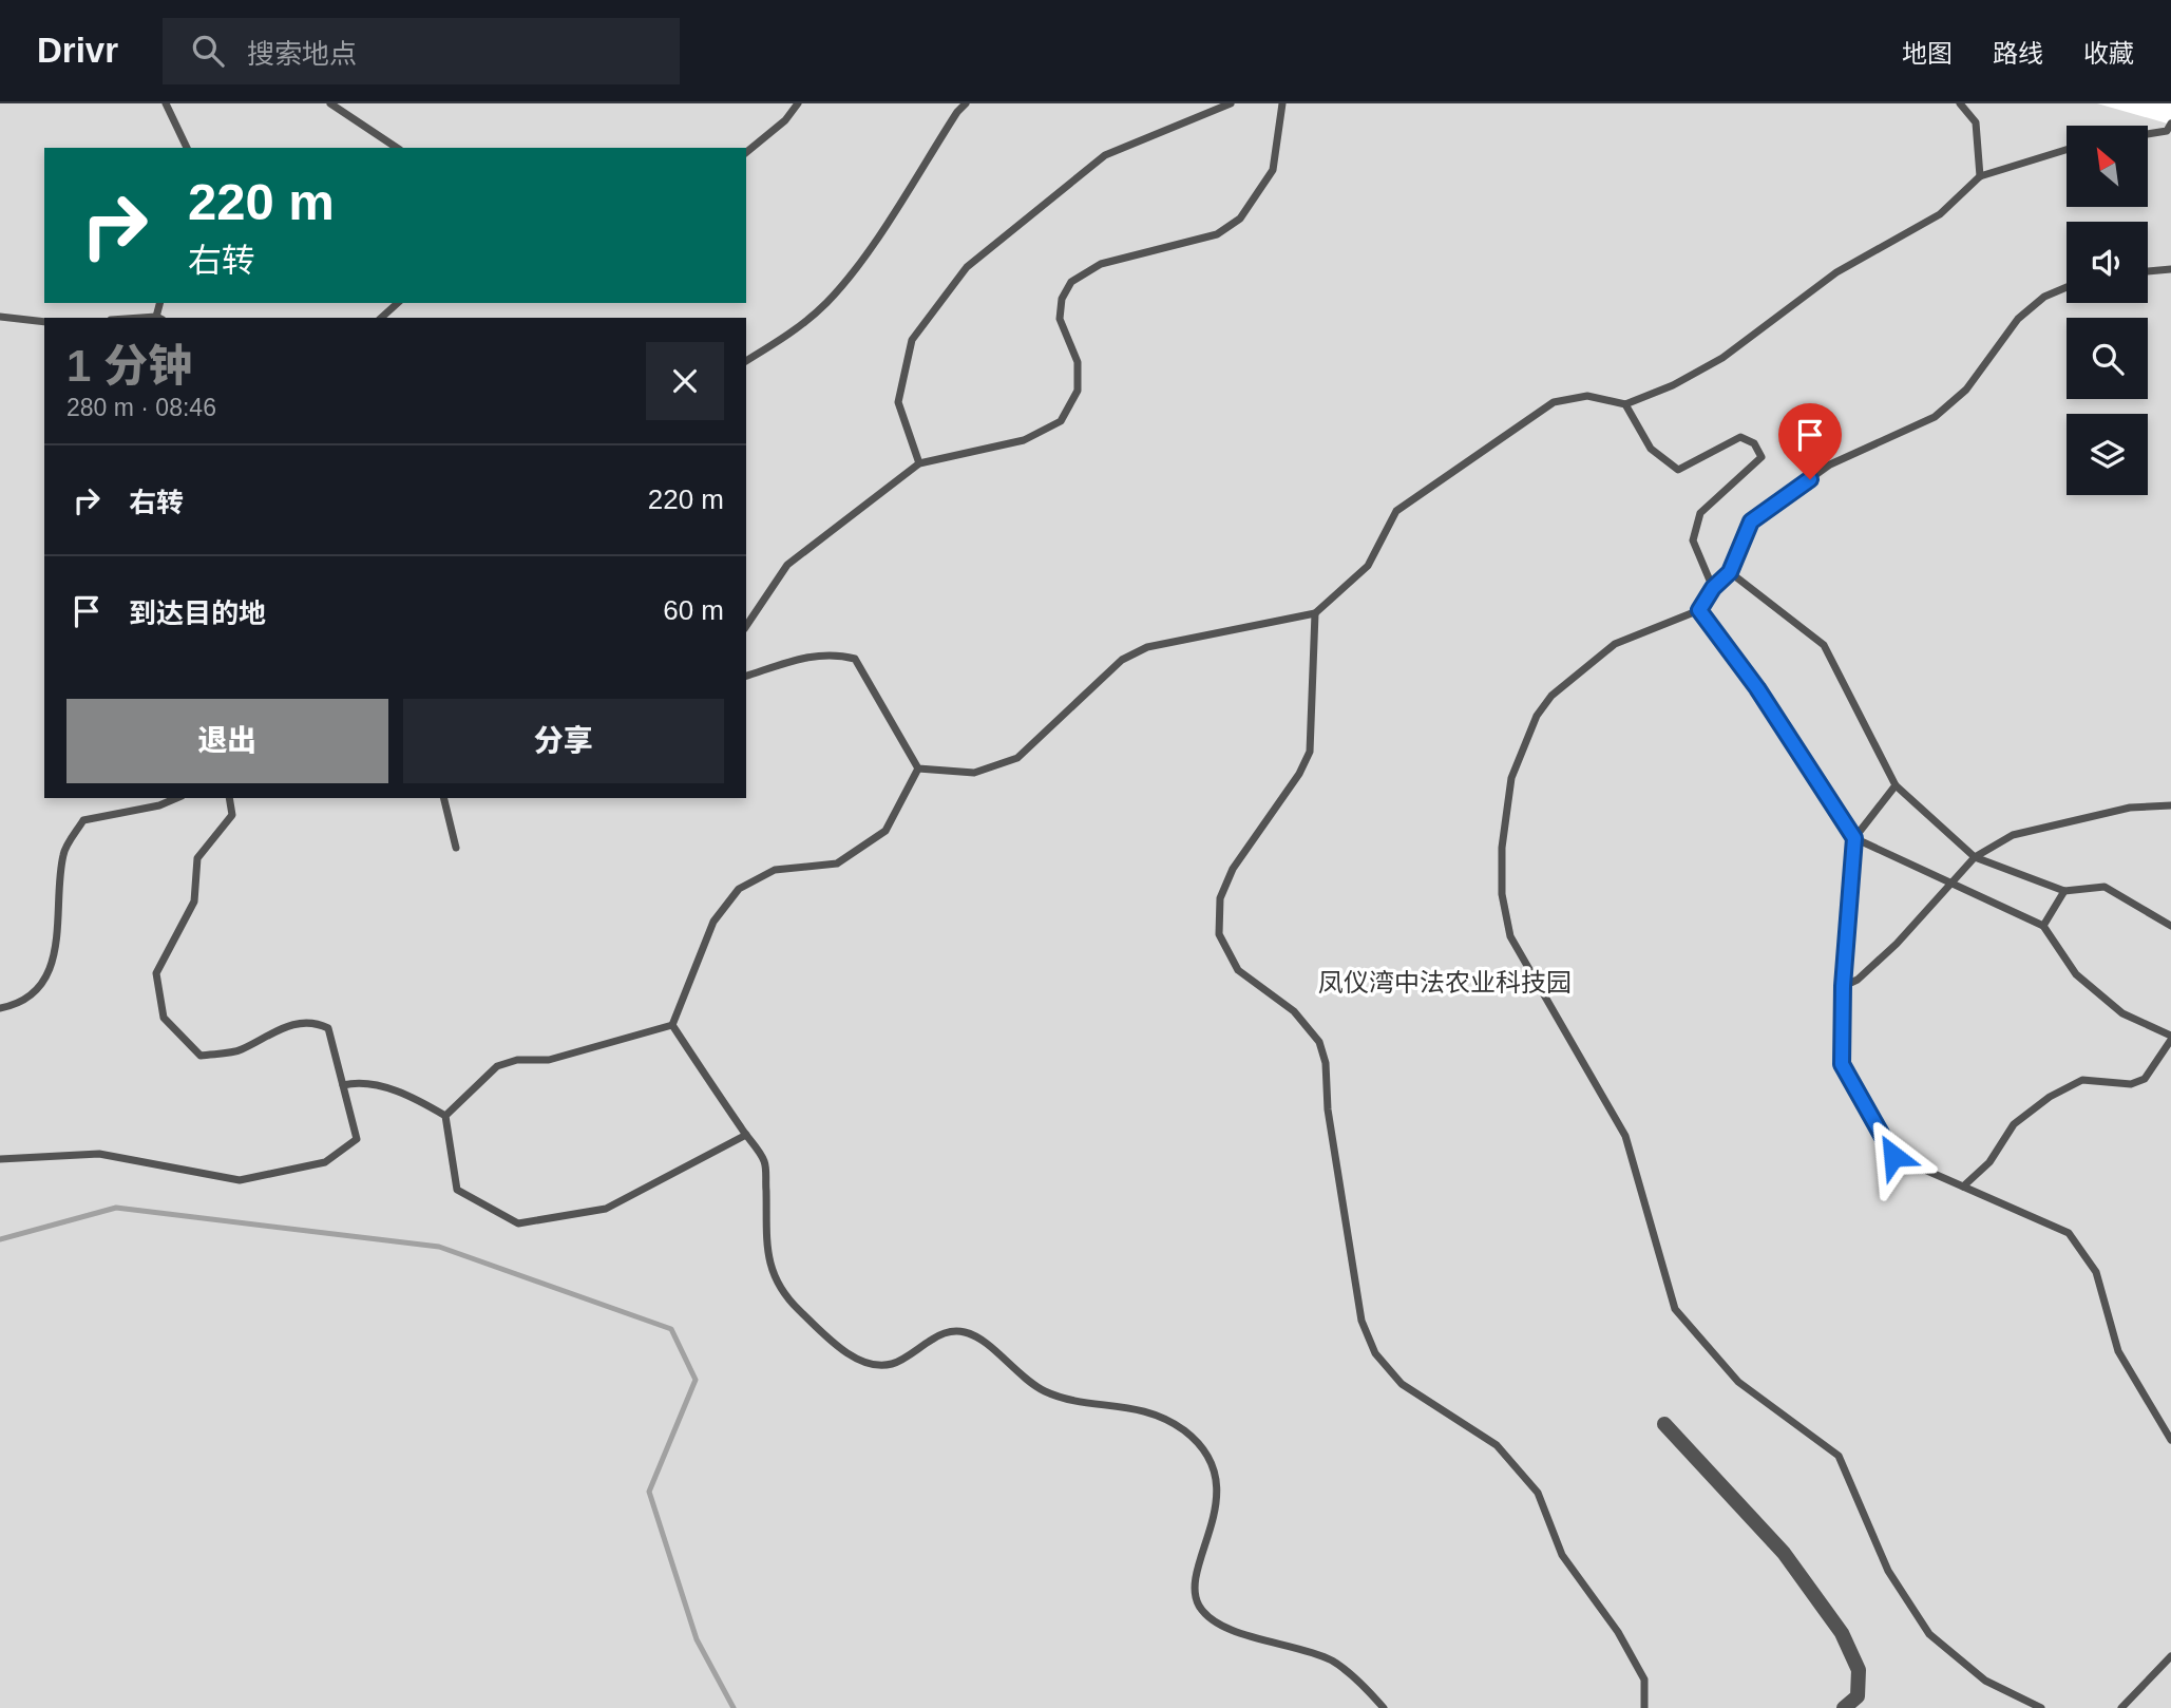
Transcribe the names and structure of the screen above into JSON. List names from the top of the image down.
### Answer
{
  "parks": ["凤仪湾中法农业科技园"],
  "north": "top left",
  "page": {
    "header": "Drivr",
    "search": "搜索地点",
    "nav": ["地图", "路线", "收藏"],
    "turn": ["220 m", "右转"],
    "heading": ["1 分钟", "280 m · 08:46"],
    "list": [
      {
        "name": "右转",
        "value": "220 m"
      },
      {
        "name": "到达目的地",
        "value": "60 m"
      }
    ],
    "buttons": ["退出", "分享"]
  }
}
